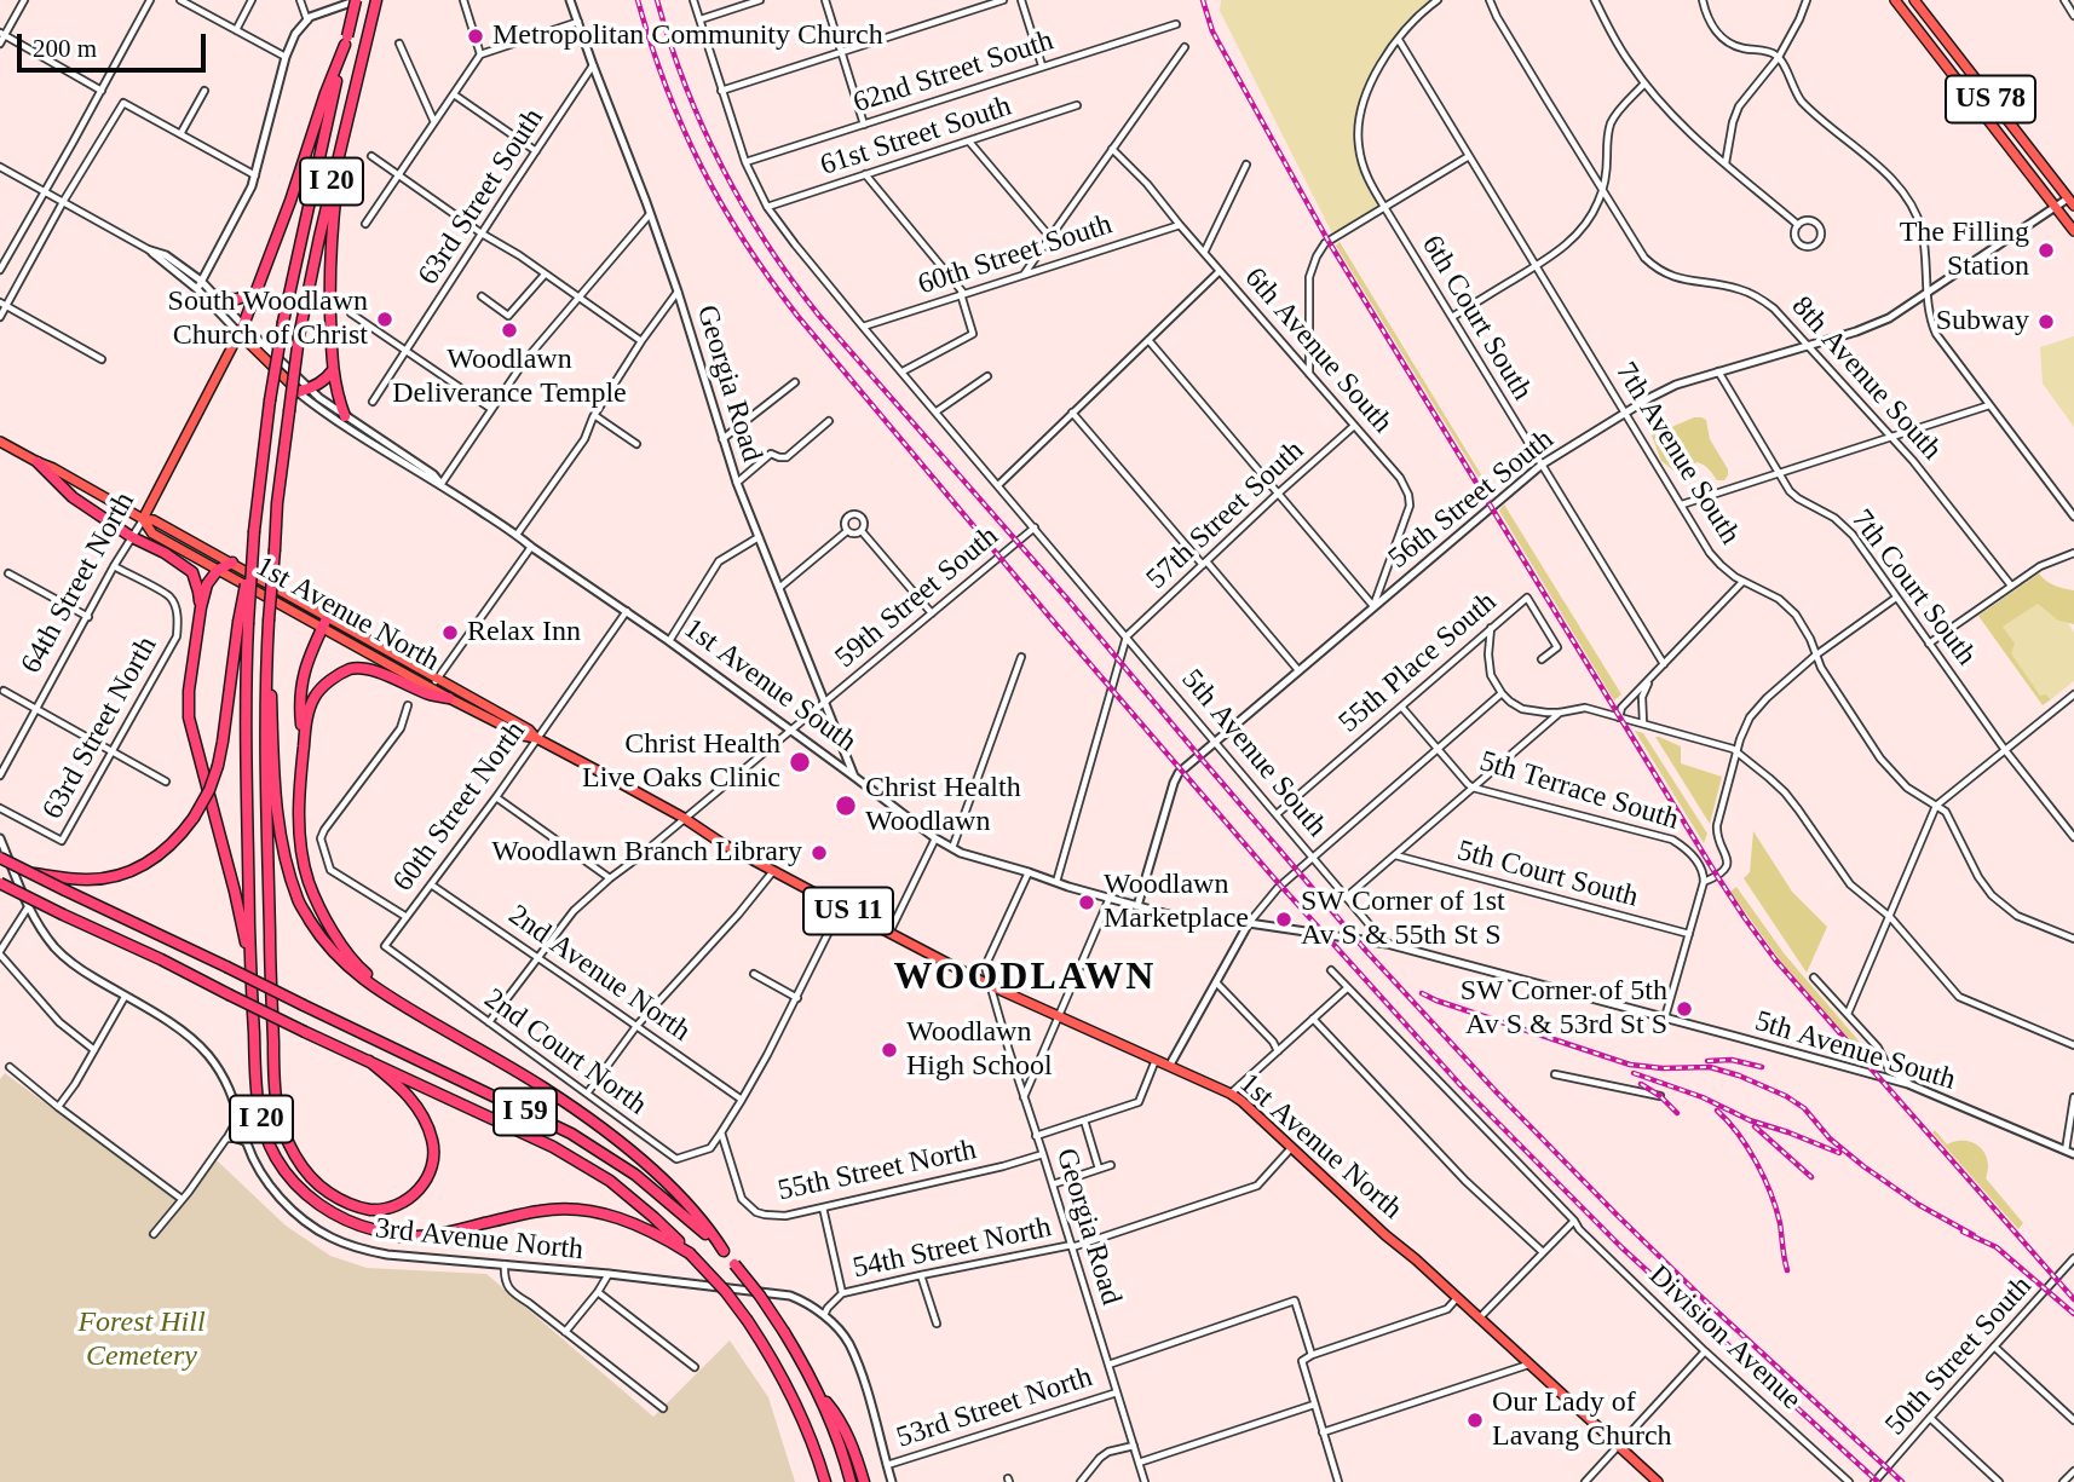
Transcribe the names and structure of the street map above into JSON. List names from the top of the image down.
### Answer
{
  "streets": {
    "highway": ["I 20", "I 59"],
    "main road": [
      "US 78",
      "64th Street North",
      "1st Avenue North",
      "1st Avenue South",
      "US 11"
    ],
    "street": [
      "62nd Street South",
      "61st Street South",
      "63rd Street South",
      "60th Street South",
      "6th Court South",
      "6th Avenue South",
      "8th Avenue South",
      "Georgia Road",
      "7th Avenue South",
      "56th Street South",
      "57th Street South",
      "7th Court South",
      "59th Street South",
      "55th Place South",
      "63rd Street North",
      "5th Avenue South",
      "5th Terrace South",
      "60th Street North",
      "5th Court South",
      "2nd Avenue North",
      "2nd Court North",
      "55th Street North",
      "3rd Avenue North",
      "54th Street North",
      "Division Avenue",
      "50th Street South",
      "53rd Street North"
    ]
  },
  "crossings": [
    ["62nd Street South", "5th Avenue South"],
    ["US 78", "56th Street South"],
    ["61st Street South", "5th Avenue South"],
    ["I 20", "I 59"],
    ["63rd Street South", "Georgia Road"],
    ["60th Street South", "6th Avenue South"],
    ["60th Street South", "5th Avenue South"],
    ["6th Court South", "7th Avenue South"],
    ["6th Court South", "56th Street South"],
    ["6th Avenue South", "56th Street South"],
    ["6th Avenue South", "57th Street South"],
    ["6th Avenue South", "59th Street South"],
    ["8th Avenue South", "56th Street South"],
    ["Georgia Road", "59th Street South"],
    ["Georgia Road", "1st Avenue North"],
    ["Georgia Road", "1st Avenue South"],
    ["Georgia Road", "55th Street North"],
    ["Georgia Road", "54th Street North"],
    ["Georgia Road", "53rd Street North"],
    ["7th Avenue South", "56th Street South"],
    ["56th Street South", "7th Court South"],
    ["56th Street South", "1st Avenue South"],
    ["56th Street South", "5th Avenue South"],
    ["57th Street South", "5th Avenue South"],
    ["64th Street North", "1st Avenue North"],
    ["64th Street North", "1st Avenue South"],
    ["64th Street North", "63rd Street North"],
    ["59th Street South", "1st Avenue North"],
    ["59th Street South", "1st Avenue South"],
    ["59th Street South", "5th Avenue South"],
    ["59th Street South", "2nd Avenue North"],
    ["59th Street South", "2nd Court North"],
    ["1st Avenue North", "60th Street North"],
    ["1st Avenue North", "54th Street North"],
    ["55th Place South", "5th Avenue South"],
    ["55th Place South", "5th Terrace South"],
    ["1st Avenue South", "5th Avenue South"],
    ["1st Avenue South", "60th Street North"],
    ["60th Street North", "2nd Avenue North"],
    ["60th Street North", "2nd Court North"],
    ["2nd Court North", "55th Street North"]
  ],
  "districts": ["WOODLAWN"],
  "parks": ["Forest Hill Cemetery"],
  "places": [
    "Metropolitan Community Church",
    "The Filling Station",
    "South Woodlawn Church of Christ",
    "Subway",
    "Woodlawn Deliverance Temple",
    "Relax Inn",
    "Christ Health Live Oaks Clinic",
    "Christ Health Woodlawn",
    "Woodlawn Branch Library",
    "Woodlawn Marketplace",
    "SW Corner of 1st Av S & 55th St S",
    "SW Corner of 5th Av S & 53rd St S",
    "Woodlawn High School",
    "Our Lady of Lavang Church"
  ],
  "scale_bar": "200 m"
}
